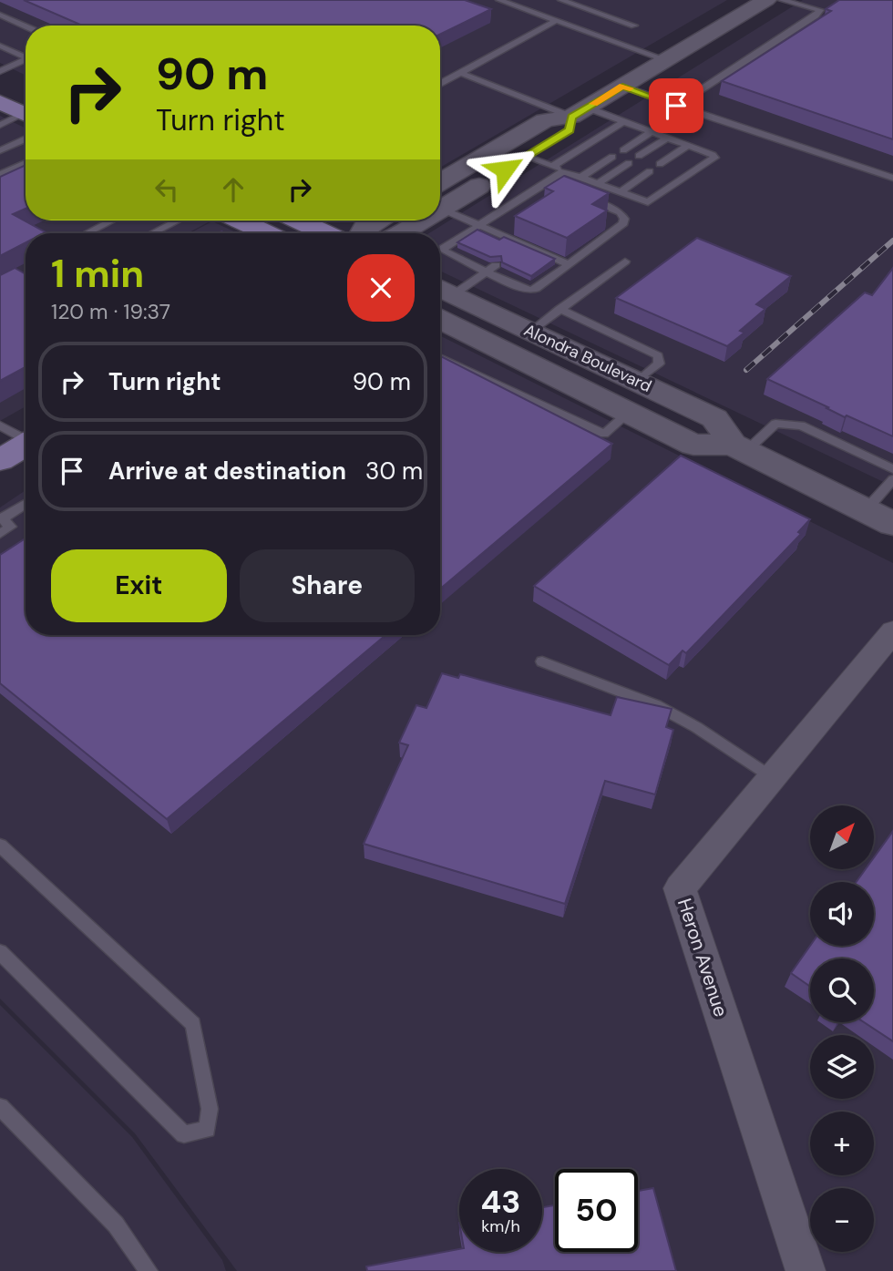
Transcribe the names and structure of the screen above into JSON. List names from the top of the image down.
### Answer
{
  "streets": {
    "main road": ["Alondra Boulevard"],
    "street": ["Heron Avenue"]
  },
  "north": "top right",
  "page": {
    "turn": ["90 m", "Turn right"],
    "heading": ["1 min", "120 m · 19:37"],
    "list": [
      {
        "name": "Turn right",
        "value": "90 m"
      },
      {
        "name": "Arrive at destination",
        "value": "30 m"
      }
    ],
    "buttons": ["Exit", "Share"],
    "map_buttons": ["+", "−"],
    "speed": "43 km/h",
    "limit": "50"
  }
}
